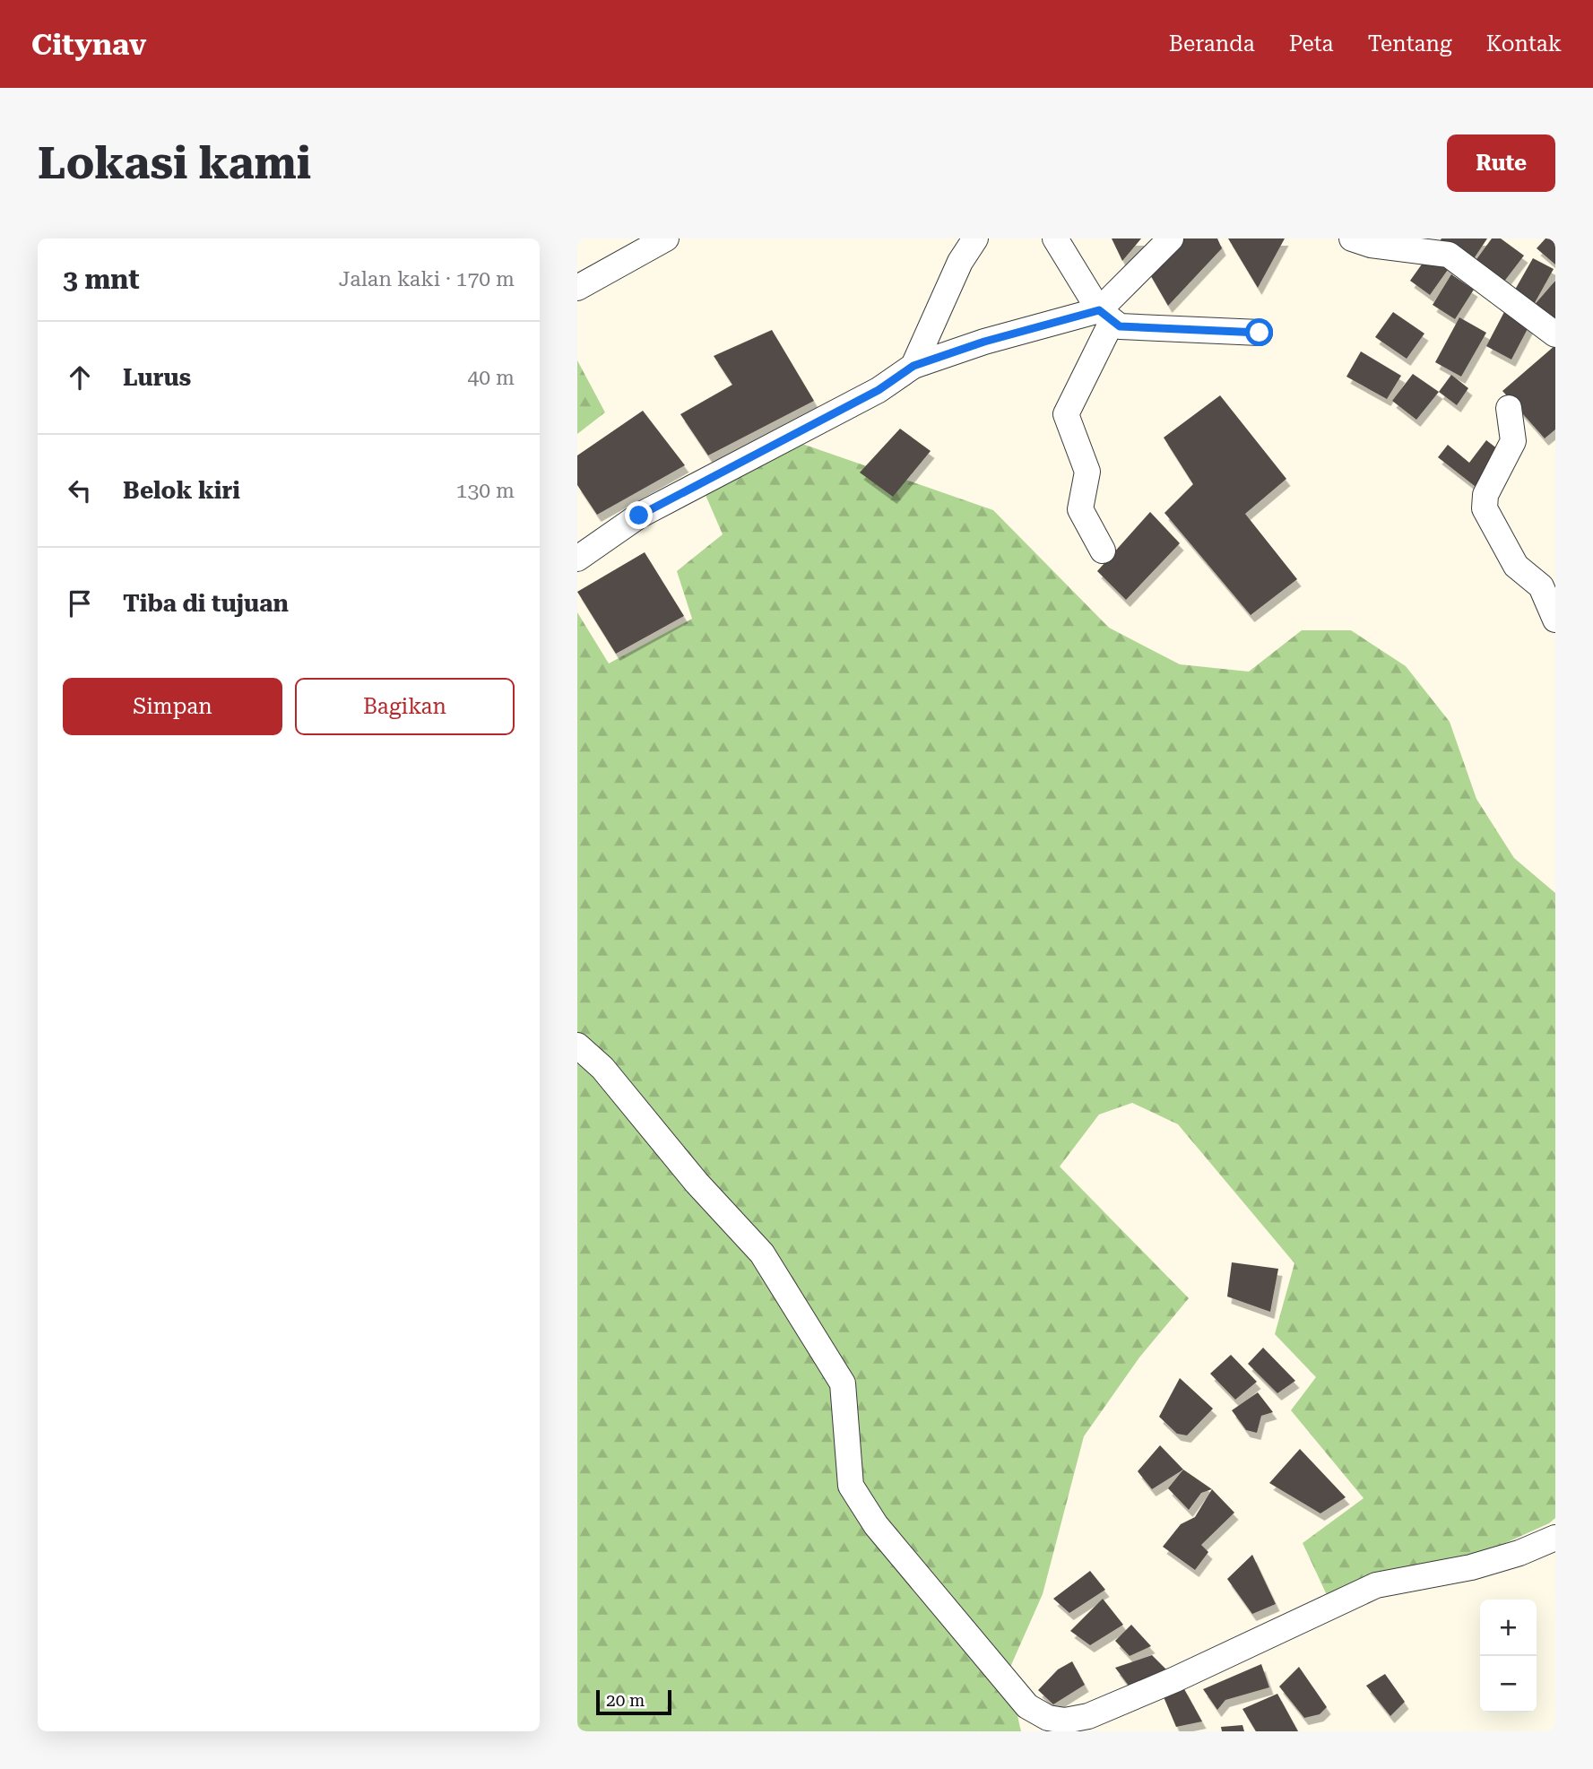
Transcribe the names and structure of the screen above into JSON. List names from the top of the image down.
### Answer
{
  "scale_bar": "20 m",
  "page": {
    "header": "Citynav",
    "nav": [
      "Beranda",
      "Peta",
      "Tentang",
      "Kontak"
    ],
    "buttons": [
      "Rute",
      ["Simpan", "Bagikan"]
    ],
    "title": "Lokasi kami",
    "heading": ["3 mnt", "Jalan kaki · 170 m"],
    "list": [
      ["Lurus", "40 m"],
      ["Belok kiri", "130 m"],
      "Tiba di tujuan"
    ],
    "map_buttons": ["+", "−"],
    "scale": "20 m"
  }
}
